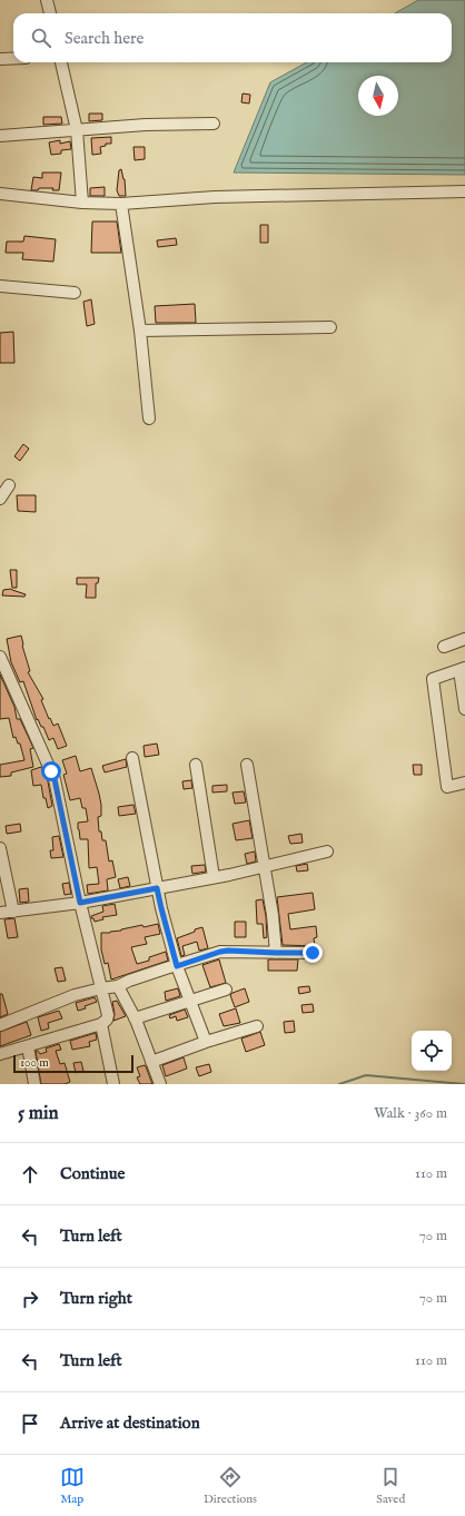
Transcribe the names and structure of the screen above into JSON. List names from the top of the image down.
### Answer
{
  "scale_bar": "100 m",
  "north": "bottom",
  "page": {
    "search": "Search here",
    "scale": "100 m",
    "heading": ["5 min", "Walk · 360 m"],
    "list": [
      ["Continue", "110 m"],
      ["Turn left", "70 m"],
      ["Turn right", "70 m"],
      ["Turn left", "110 m"],
      "Arrive at destination"
    ],
    "nav": ["Map", "Directions", "Saved"]
  }
}
